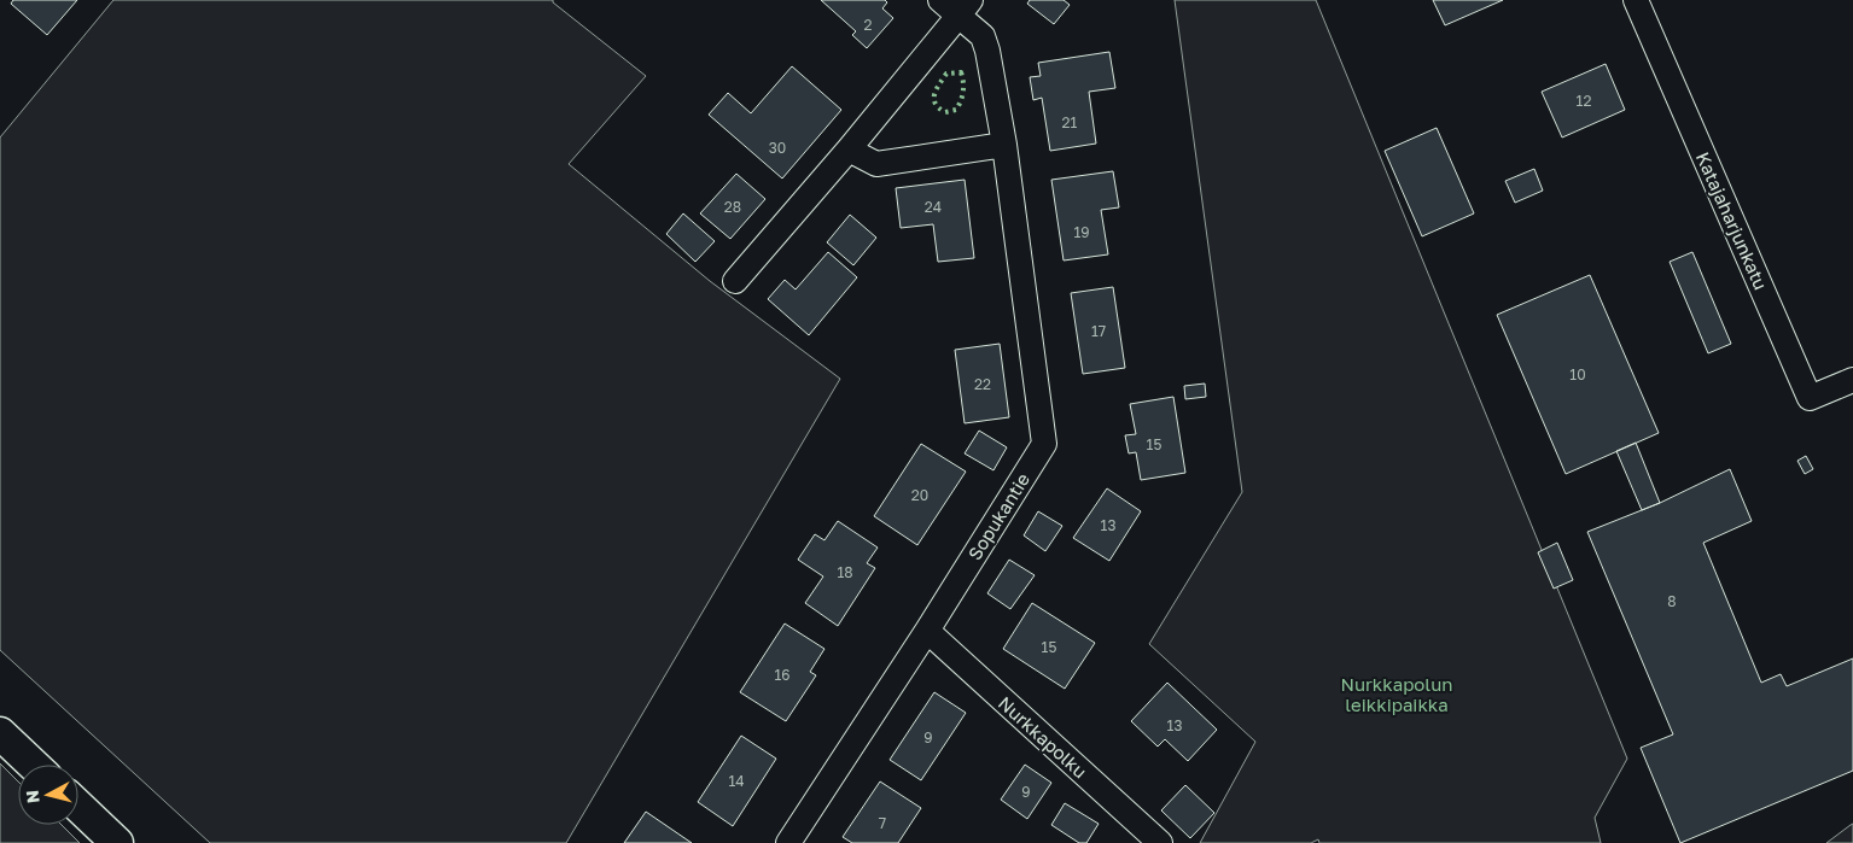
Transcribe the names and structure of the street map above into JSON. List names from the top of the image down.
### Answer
{
  "streets": {
    "street": ["Katajaharjunkatu", "Sopukantie", "Nurkkapolku"]
  },
  "crossings": [
    ["Sopukantie", "Nurkkapolku"]
  ],
  "parks": ["Nurkkapolun leikkipaikka"],
  "house_numbers": [
    "2",
    "12",
    "21",
    "30",
    "28",
    "24",
    "19",
    "17",
    "10",
    "22",
    "15",
    "20",
    "13",
    "18",
    "8",
    "15",
    "16",
    "13",
    "9",
    "14",
    "9",
    "7"
  ],
  "north": "left"
}
